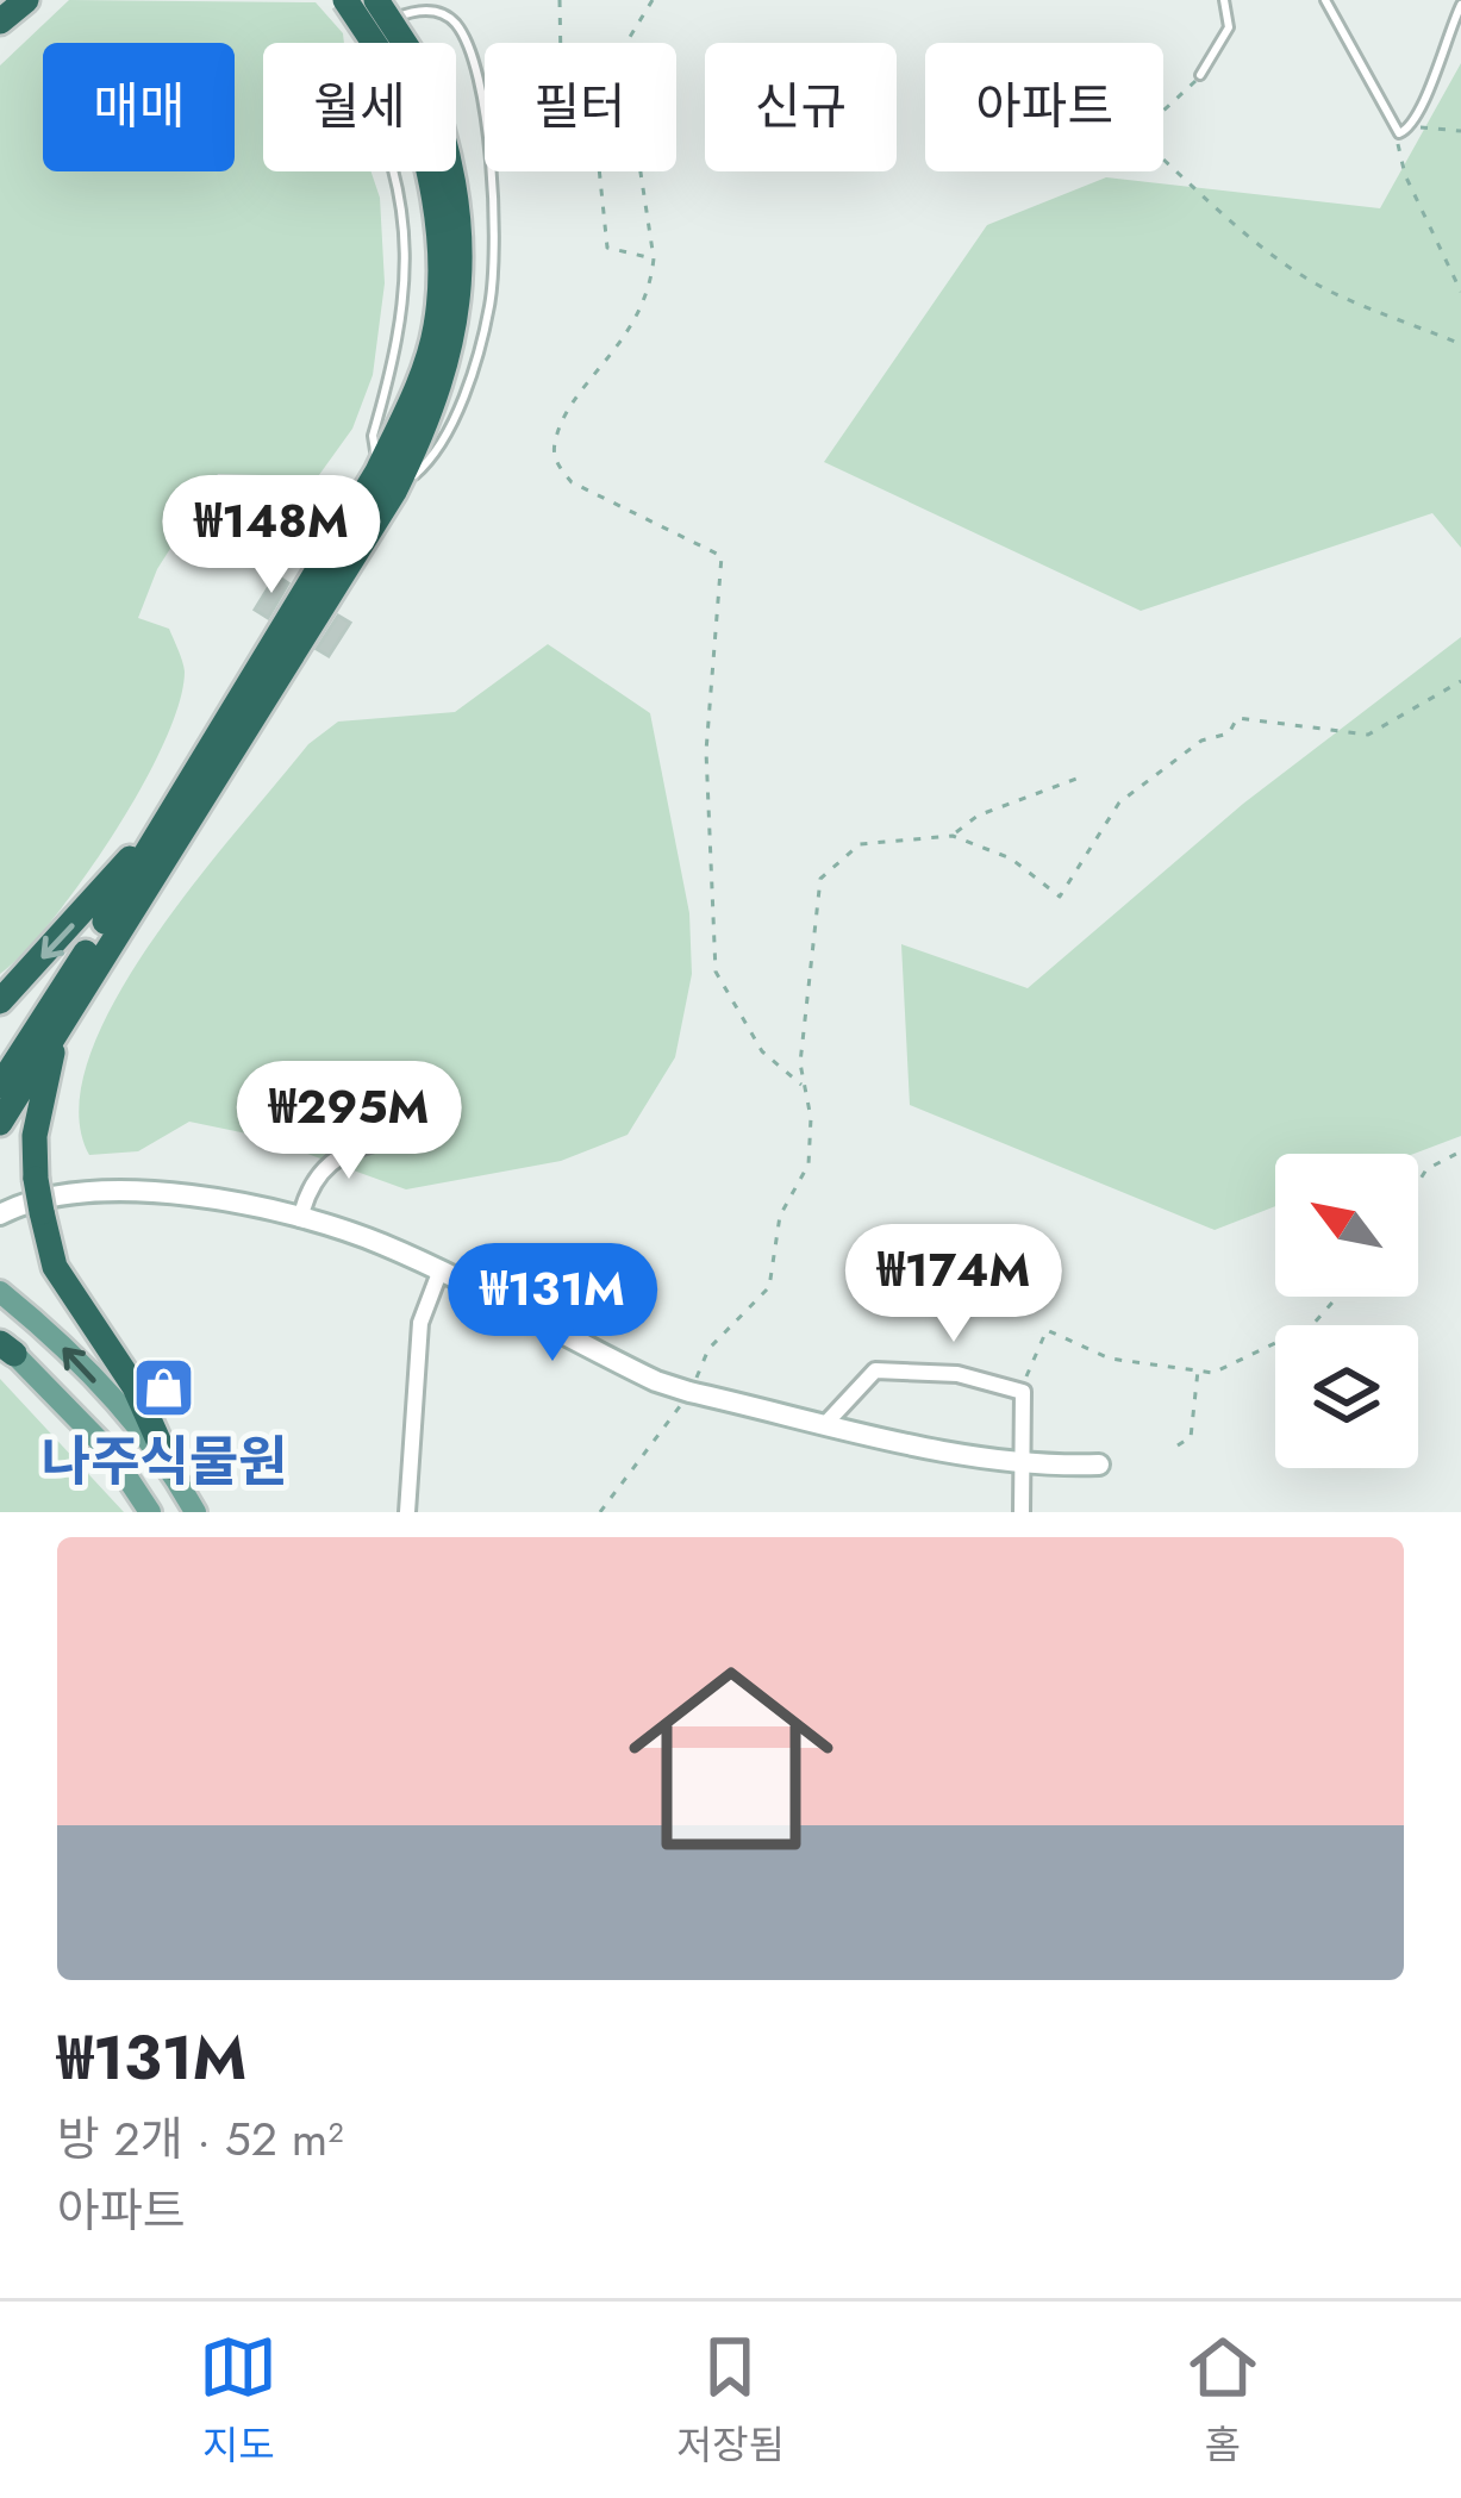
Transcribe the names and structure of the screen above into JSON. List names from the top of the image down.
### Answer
{
  "places": {
    "shop": ["나주식물원"]
  },
  "north": "top left",
  "page": {
    "chip": [
      "매매",
      "월세",
      "필터",
      "신규",
      "아파트"
    ],
    "price": [
      "₩148M",
      "₩295M",
      "₩174M",
      "₩131M"
    ],
    "list": [
      {
        "name": "₩131M",
        "note": "방 2개 · 52 m² · 아파트"
      }
    ],
    "tabs": ["지도", "저장됨", "홈"]
  }
}
